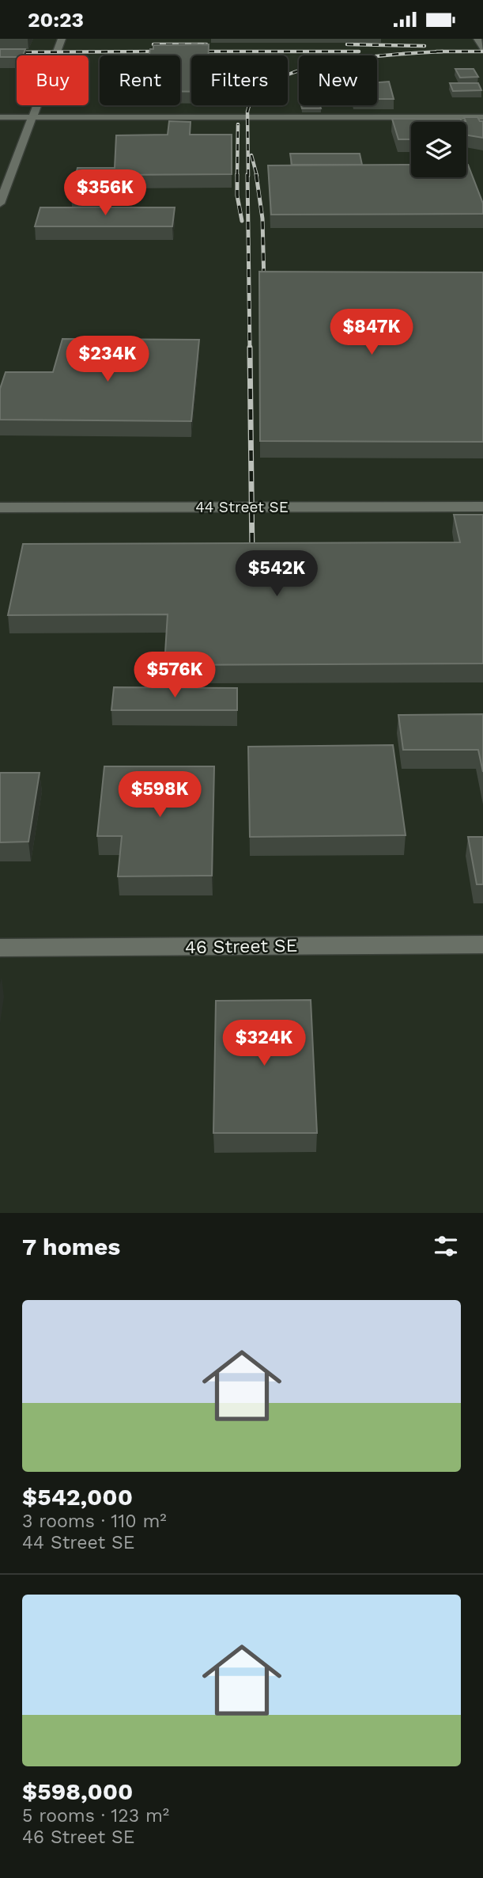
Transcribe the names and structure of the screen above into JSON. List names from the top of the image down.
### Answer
{
  "streets": {
    "street": ["44 Street SE", "46 Street SE"]
  },
  "page": {
    "status": "20:23",
    "chip": [
      "Buy",
      "Rent",
      "Filters",
      "New"
    ],
    "price": [
      "$356K",
      "$847K",
      "$234K",
      "$542K",
      "$576K",
      "$598K",
      "$324K"
    ],
    "heading": "7 homes",
    "list": [
      {
        "name": "$542,000",
        "note": "3 rooms · 110 m² · 44 Street SE"
      },
      {
        "name": "$598,000",
        "note": "5 rooms · 123 m² · 46 Street SE"
      }
    ]
  }
}
